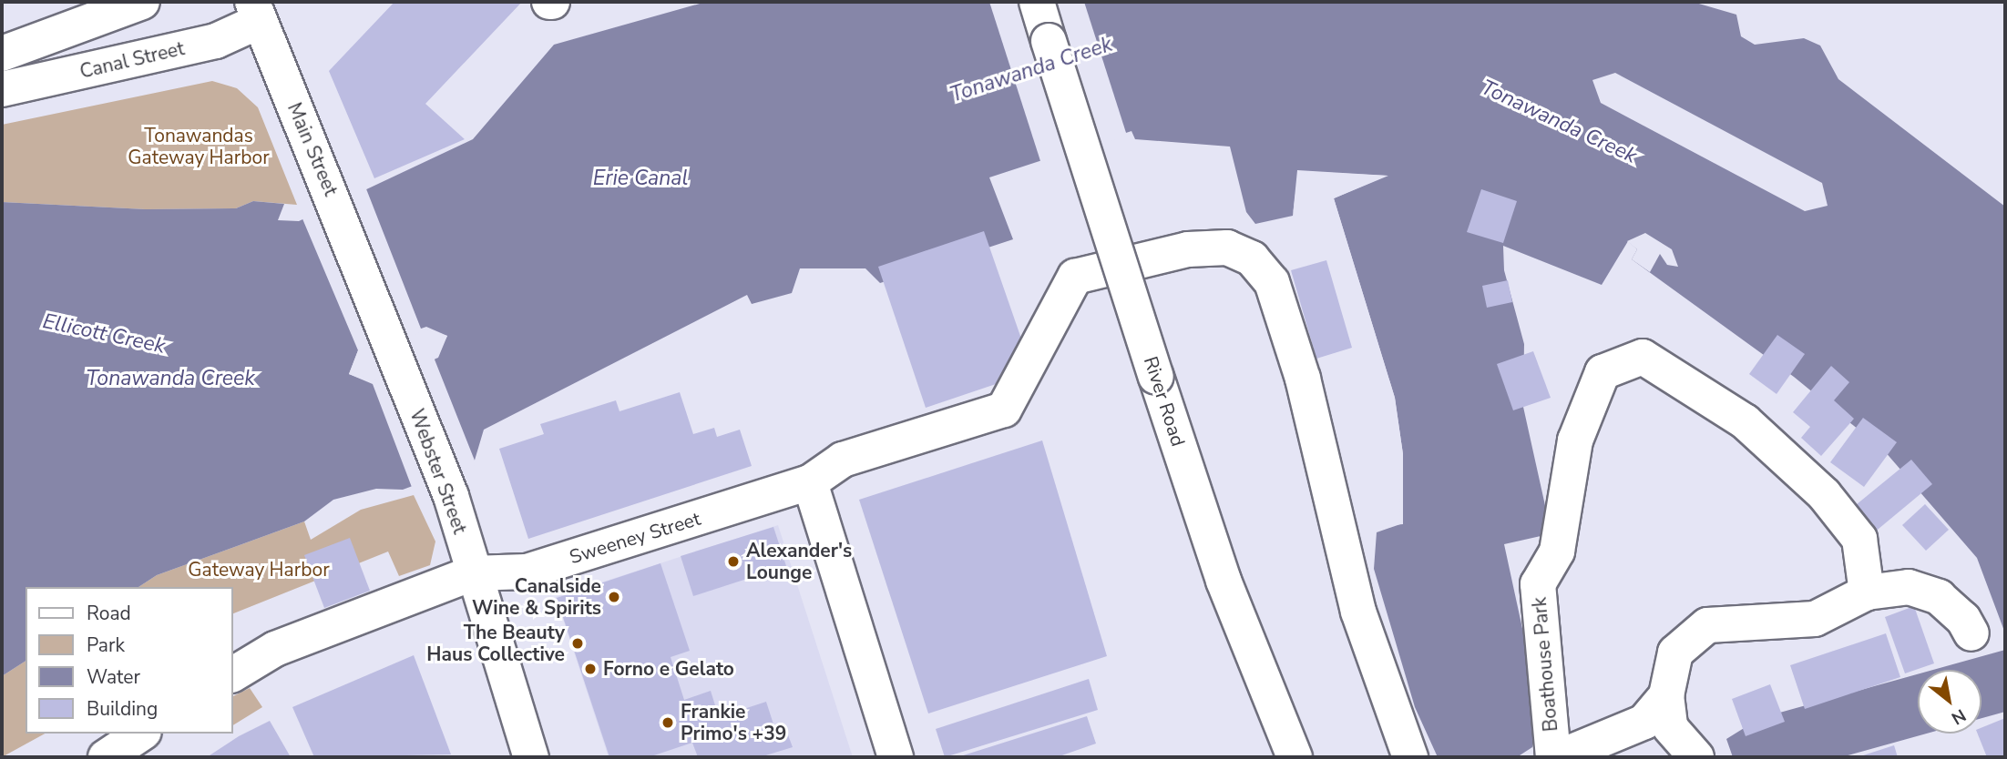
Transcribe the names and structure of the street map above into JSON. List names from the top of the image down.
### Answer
{
  "streets": {
    "street": [
      "Canal Street",
      "Main Street",
      "River Road",
      "Webster Street",
      "Sweeney Street",
      "Boathouse Park"
    ]
  },
  "crossings": [
    ["Canal Street", "Main Street"],
    ["Main Street", "Webster Street"],
    ["Webster Street", "Sweeney Street"]
  ],
  "water": ["Tonawanda Creek", "Erie Canal", "Ellicott Creek"],
  "parks": ["Tonawandas Gateway Harbor", "Gateway Harbor"],
  "places": [
    "Alexander's Lounge",
    "Canalside Wine & Spirits",
    "The Beauty Haus Collective",
    "Forno e Gelato",
    "Frankie Primo's +39"
  ],
  "legend": [
    "Road",
    "Park",
    "Water",
    "Building"
  ],
  "north": "bottom right"
}
